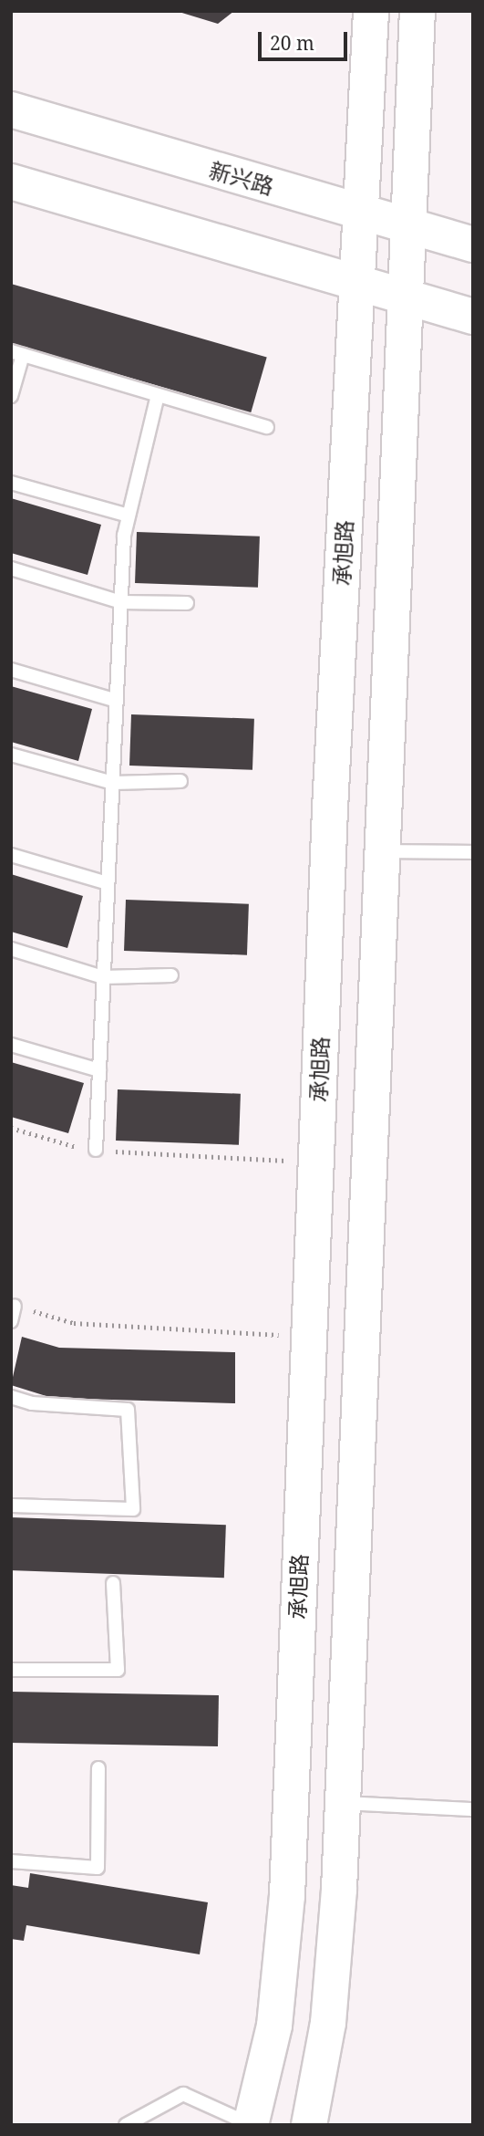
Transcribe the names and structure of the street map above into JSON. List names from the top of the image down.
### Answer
{
  "streets": {
    "main road": ["新兴路", "承旭路"]
  },
  "crossings": [
    ["新兴路", "承旭路"]
  ],
  "scale_bar": "20 m"
}
